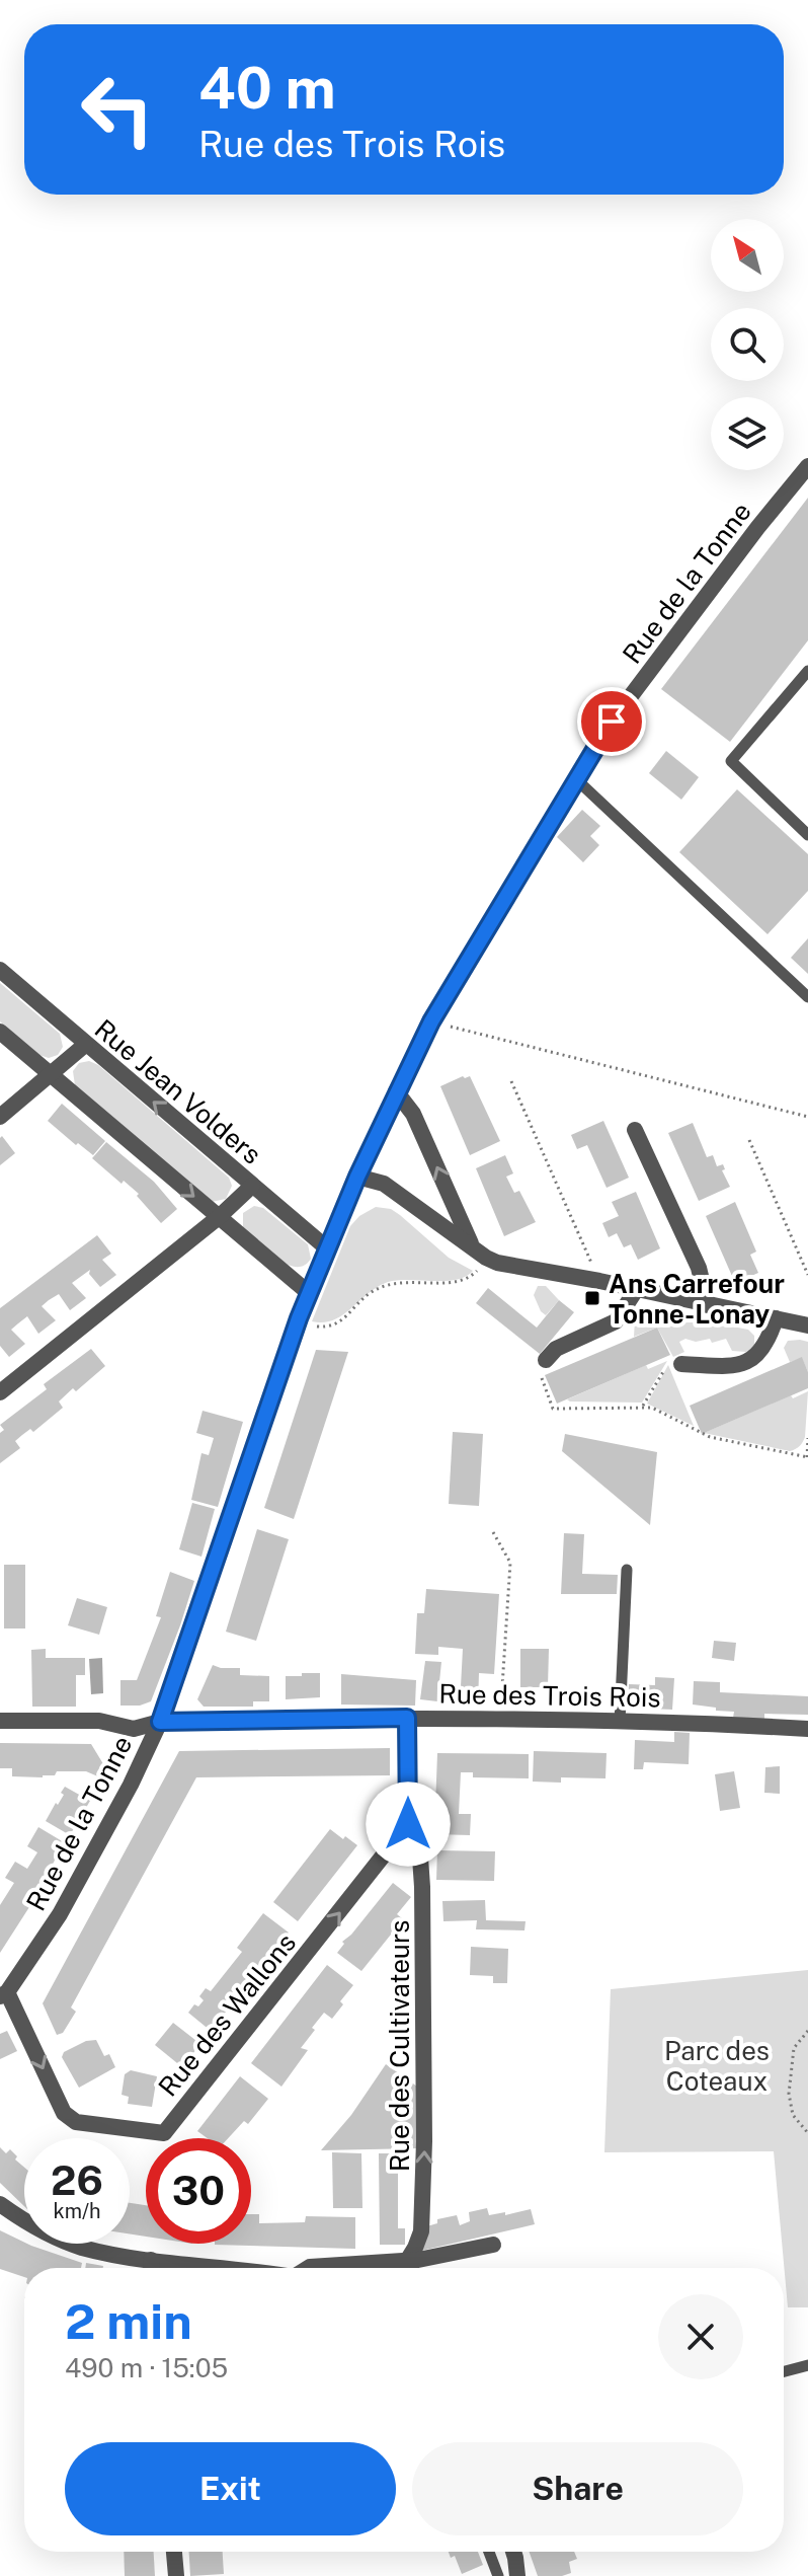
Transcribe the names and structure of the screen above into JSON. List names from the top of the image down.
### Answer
{
  "streets": {
    "street": [
      "Rue de la Tonne",
      "Rue Jean Volders",
      "Rue des Trois Rois",
      "Rue des Wallons",
      "Rue des Cultivateurs"
    ]
  },
  "crossings": [
    ["Rue de la Tonne", "Rue Jean Volders"],
    ["Rue de la Tonne", "Rue des Trois Rois"],
    ["Rue de la Tonne", "Rue des Wallons"],
    ["Rue des Trois Rois", "Rue des Wallons"],
    ["Rue des Wallons", "Rue des Cultivateurs"]
  ],
  "one_way": ["Rue des Cultivateurs"],
  "parks": ["Parc des Coteaux"],
  "places": {
    "transit": ["Ans Carrefour Tonne-Lonay"]
  },
  "north": "top left",
  "page": {
    "turn": ["40 m", "Rue des Trois Rois"],
    "speed": "26 km/h",
    "limit": "30",
    "heading": ["2 min", "490 m · 15:05"],
    "buttons": ["Exit", "Share"]
  }
}
